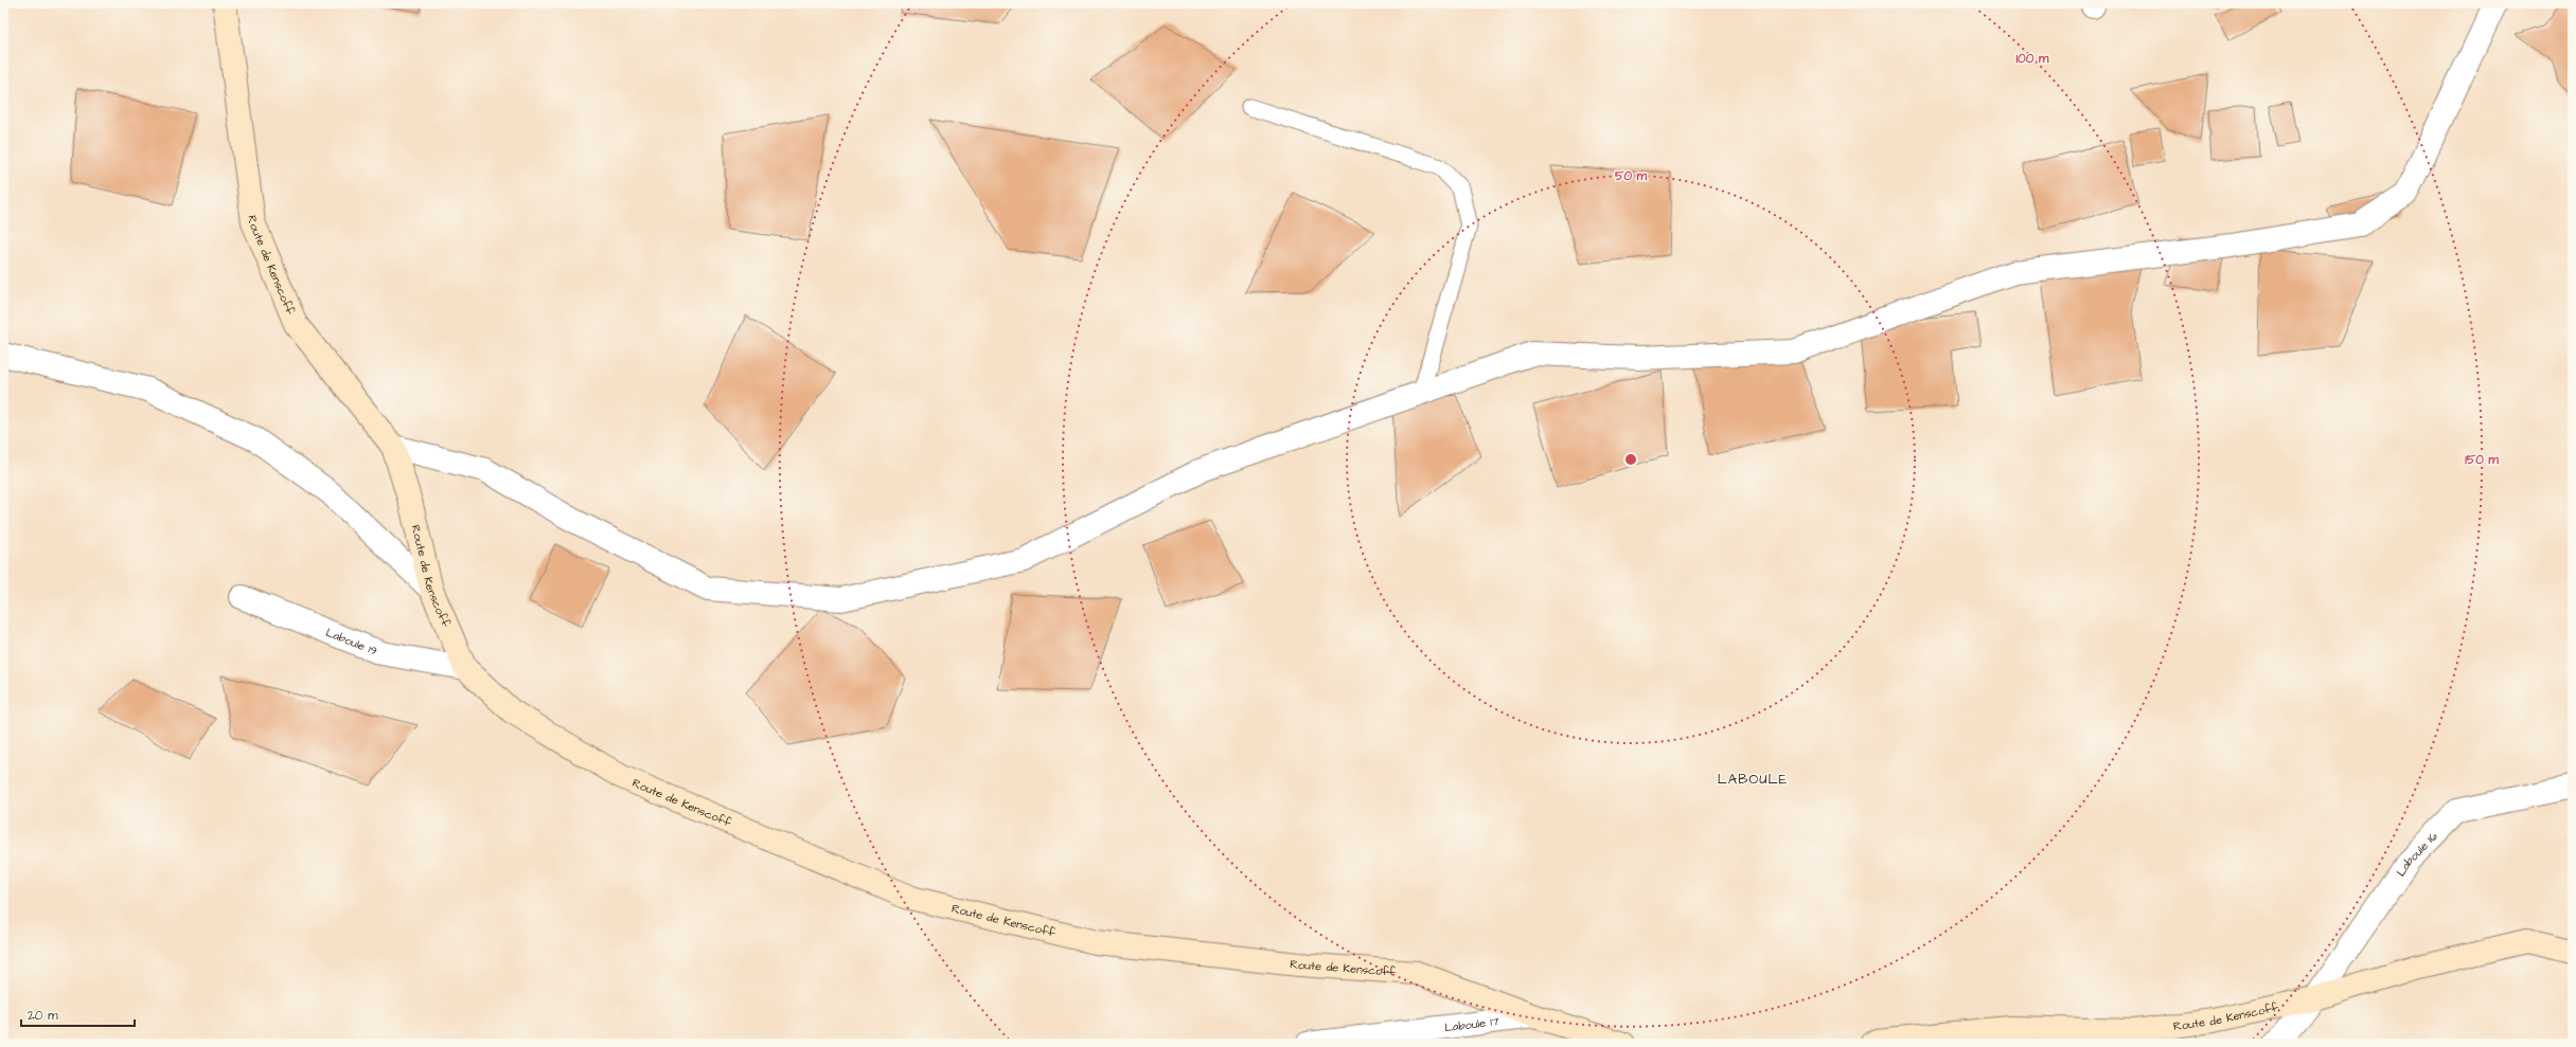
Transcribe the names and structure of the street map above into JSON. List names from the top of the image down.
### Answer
{
  "streets": {
    "main road": ["Route de Kenscoff"],
    "street": ["Laboule 19", "Laboule 16", "Laboule 17"]
  },
  "crossings": [
    ["Route de Kenscoff", "Laboule 19"],
    ["Route de Kenscoff", "Laboule 16"],
    ["Route de Kenscoff", "Laboule 17"]
  ],
  "districts": ["LABOULE"],
  "scale_bar": "20 m",
  "rings": ["100 m", "50 m", "150 m"]
}
